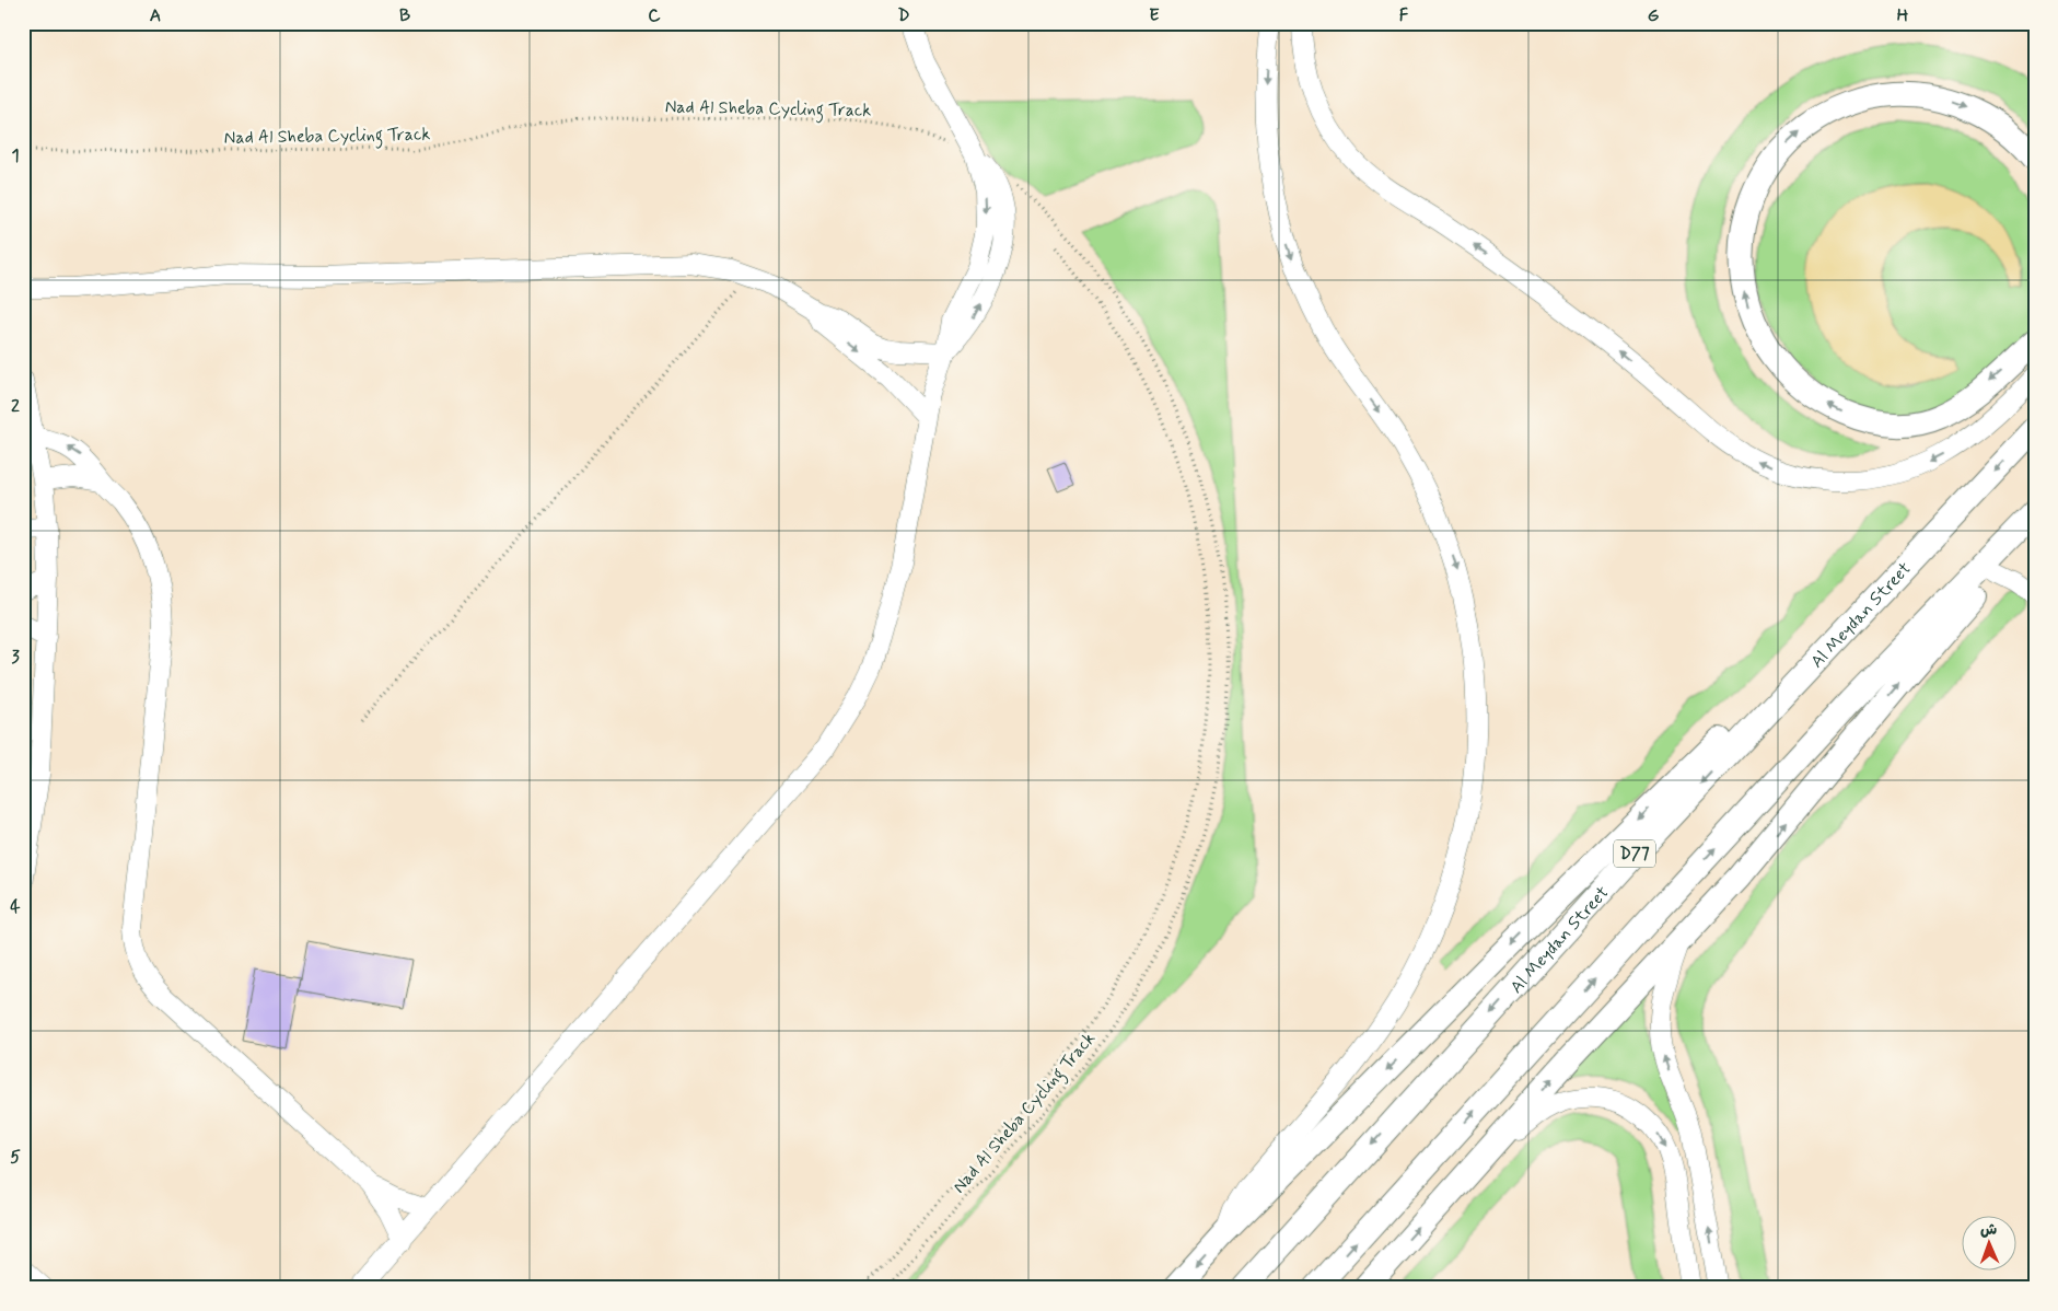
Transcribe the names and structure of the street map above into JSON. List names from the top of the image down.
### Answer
{
  "streets": {
    "main road": ["Al Meydan Street", "D77"],
    "path": ["Nad Al Sheba Cycling Track"]
  },
  "north": "top",
  "grid": {
    "columns": [
      "A",
      "B",
      "C",
      "D",
      "E",
      "F",
      "G",
      "H"
    ],
    "rows": [
      "1",
      "2",
      "3",
      "4",
      "5"
    ]
  }
}
